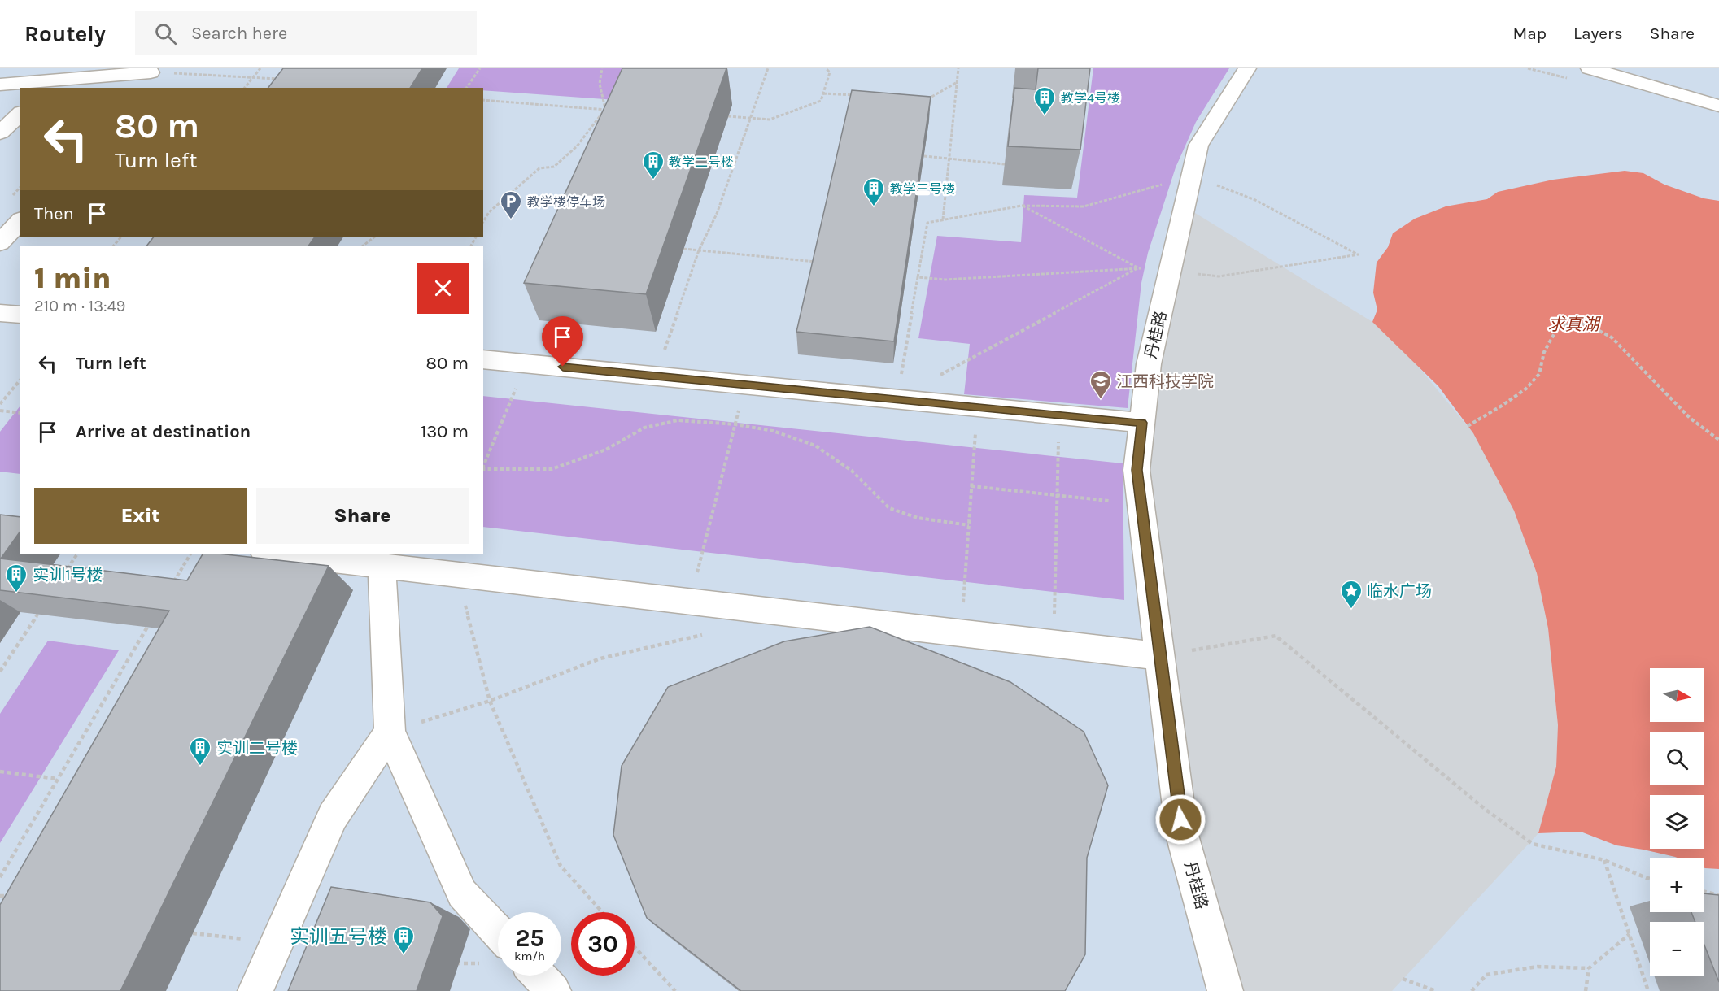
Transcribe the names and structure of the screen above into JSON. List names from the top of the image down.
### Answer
{
  "streets": {
    "street": ["丹桂路"]
  },
  "water": ["求真湖"],
  "places": {
    "building": [
      "教学4号楼",
      "教学二号楼",
      "教学三号楼",
      "实训1号楼",
      "实训二号楼",
      "实训五号楼"
    ],
    "parking": ["教学楼停车场"],
    "school or university": ["江西科技学院"],
    "place": ["临水广场"]
  },
  "north": "right",
  "page": {
    "header": "Routely",
    "search": "Search here",
    "nav": ["Map", "Layers", "Share"],
    "turn": ["80 m", "Turn left"],
    "then": "Then",
    "heading": ["1 min", "210 m · 13:49"],
    "list": [
      {
        "name": "Turn left",
        "value": "80 m"
      },
      {
        "name": "Arrive at destination",
        "value": "130 m"
      }
    ],
    "buttons": ["Exit", "Share"],
    "map_buttons": ["+", "−"],
    "speed": "25 km/h",
    "limit": "30"
  }
}
